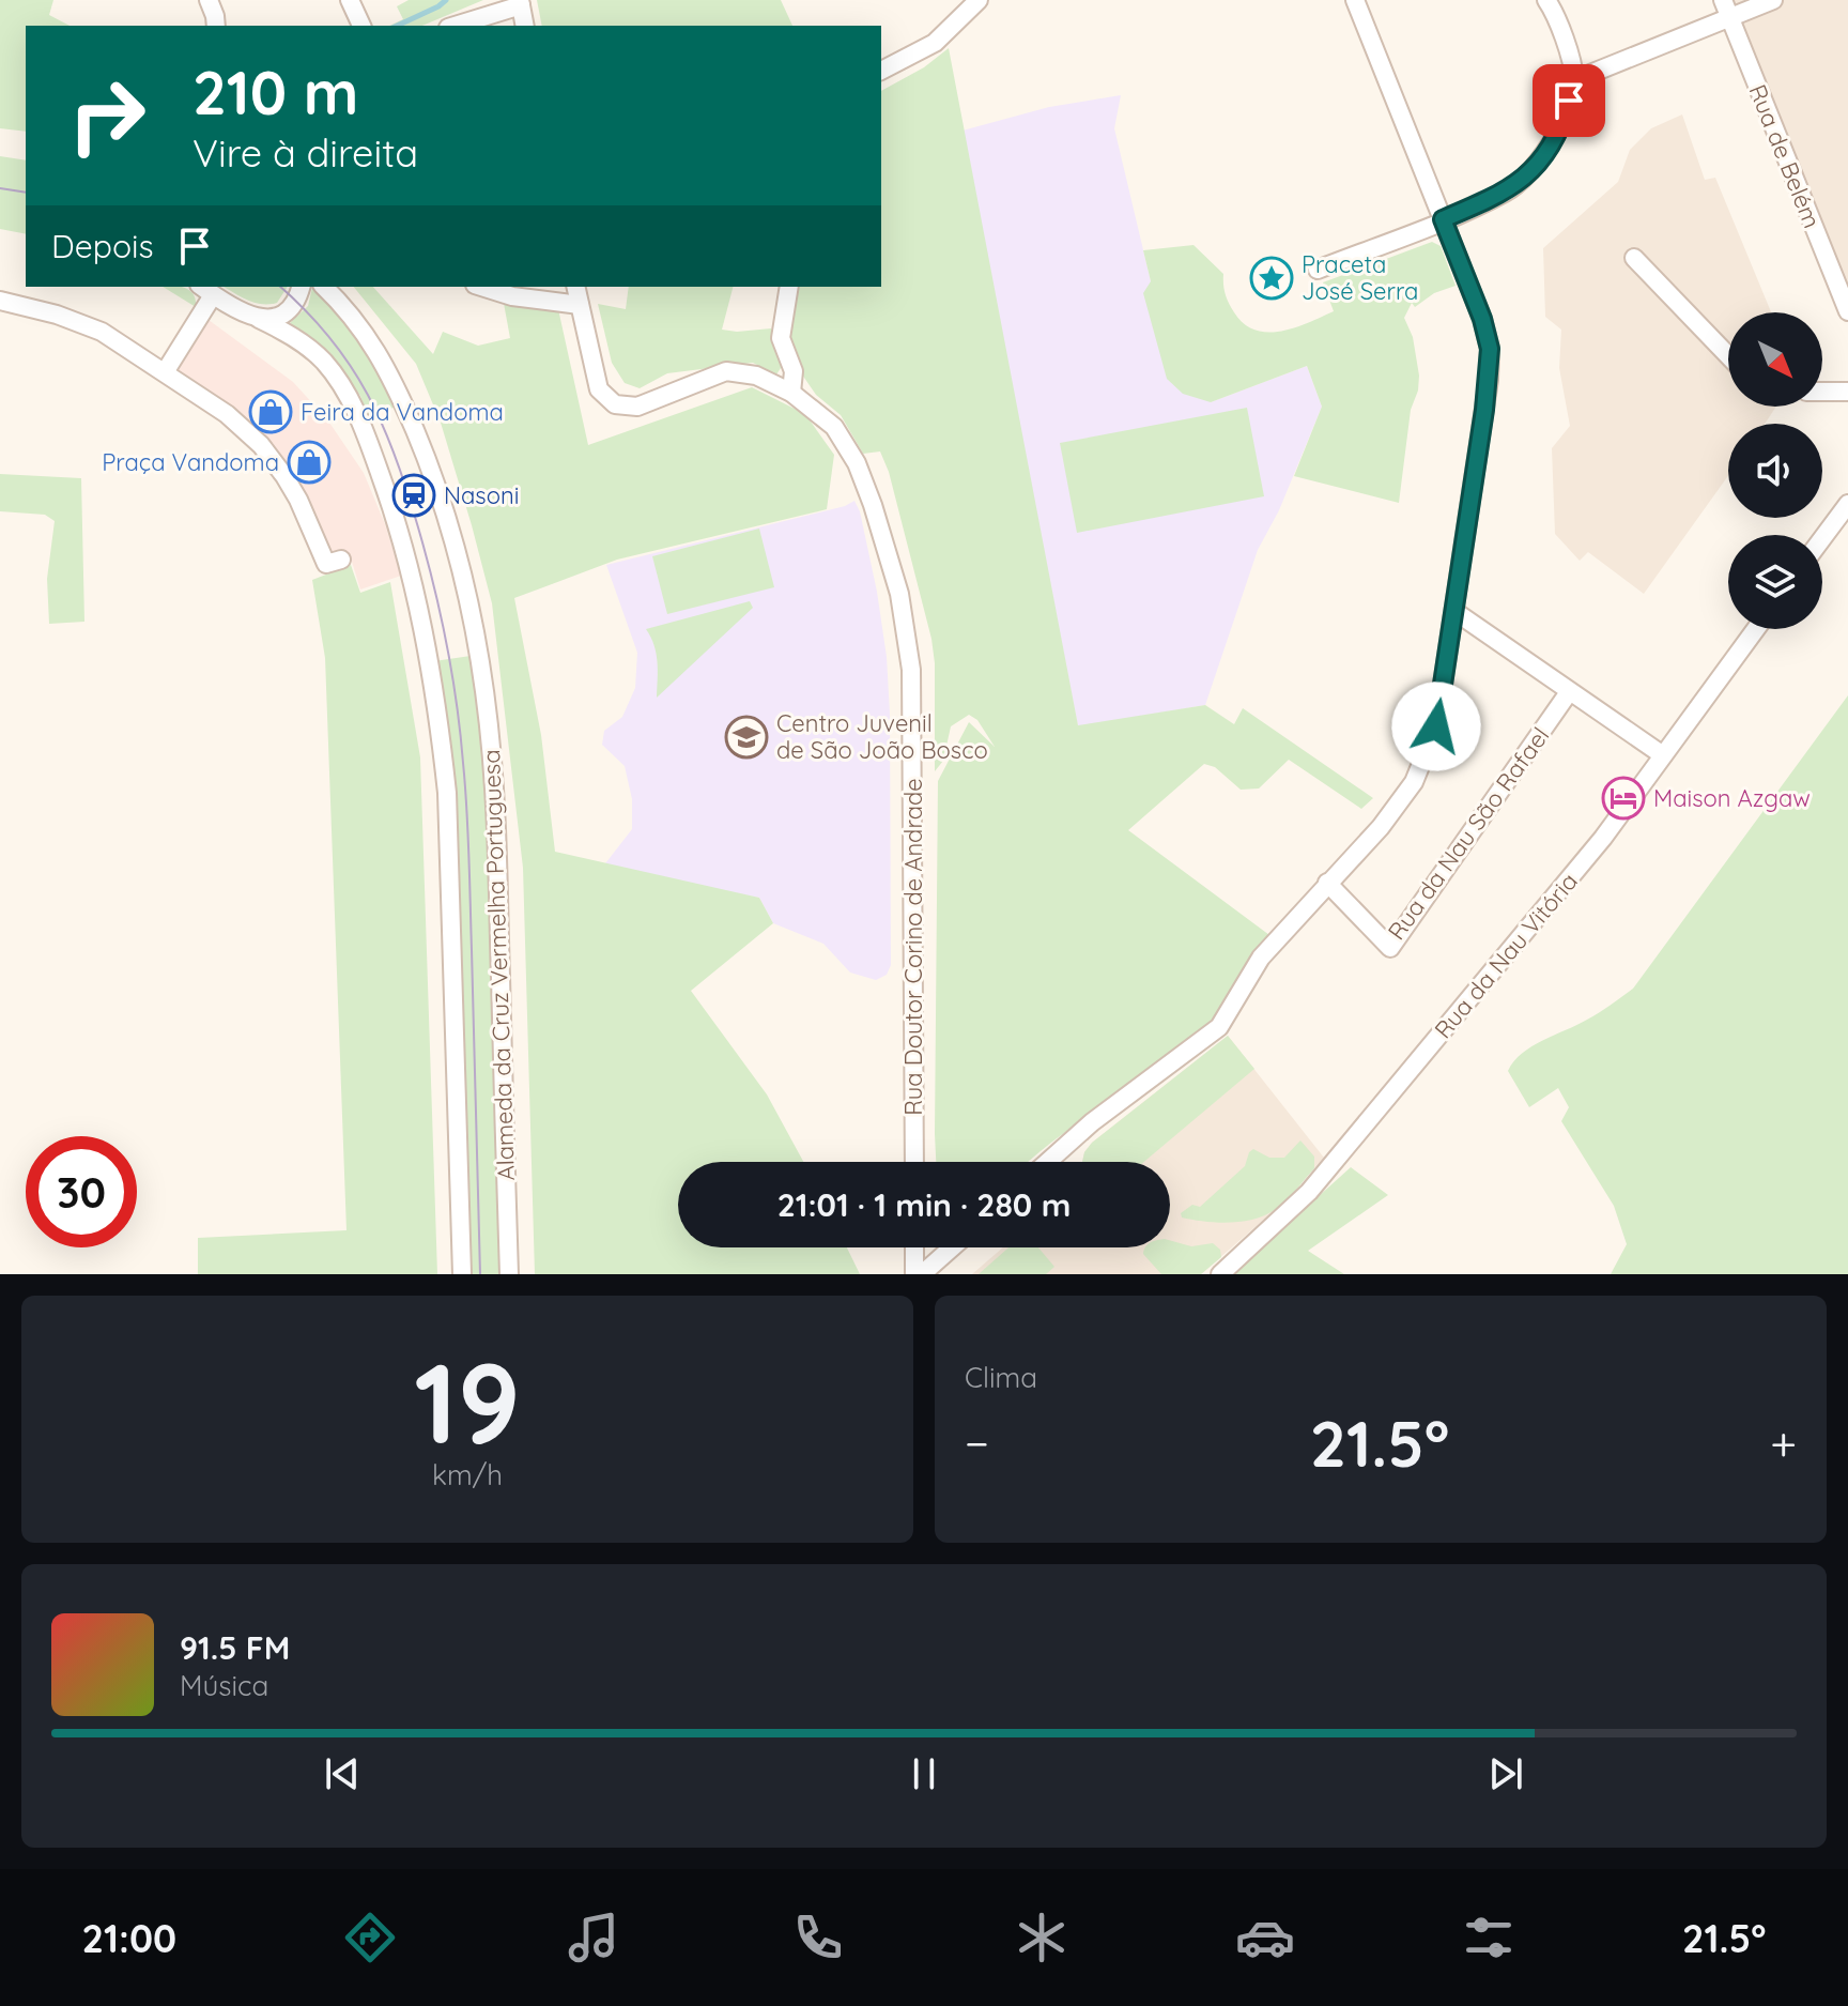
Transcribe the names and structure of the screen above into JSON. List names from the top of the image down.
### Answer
{
  "streets": {
    "street": [
      "Rua de Belém",
      "Rua da Nau São Rafael",
      "Rua Doutor Corino de Andrade",
      "Rua da Nau Vitória",
      "Alameda da Cruz Vermelha Portuguesa"
    ]
  },
  "places": {
    "place": ["Praceta José Serra"],
    "shop": ["Feira da Vandoma", "Praça Vandoma"],
    "station": ["Nasoni"],
    "school or university": ["Centro Juvenil de São João Bosco"],
    "hotel": ["Maison Azgaw"]
  },
  "north": "bottom right",
  "page": {
    "turn": ["210 m", "Vire à direita"],
    "then": "Depois",
    "limit": "30",
    "trip": "21:01 · 1 min · 280 m",
    "tile": [
      ["19", "km/h"],
      "Clima"
    ],
    "heat": ["−", "21.5°", "+"],
    "song": ["91.5 FM", "Música"],
    "tabs": ["21:00", "21.5°"]
  }
}
